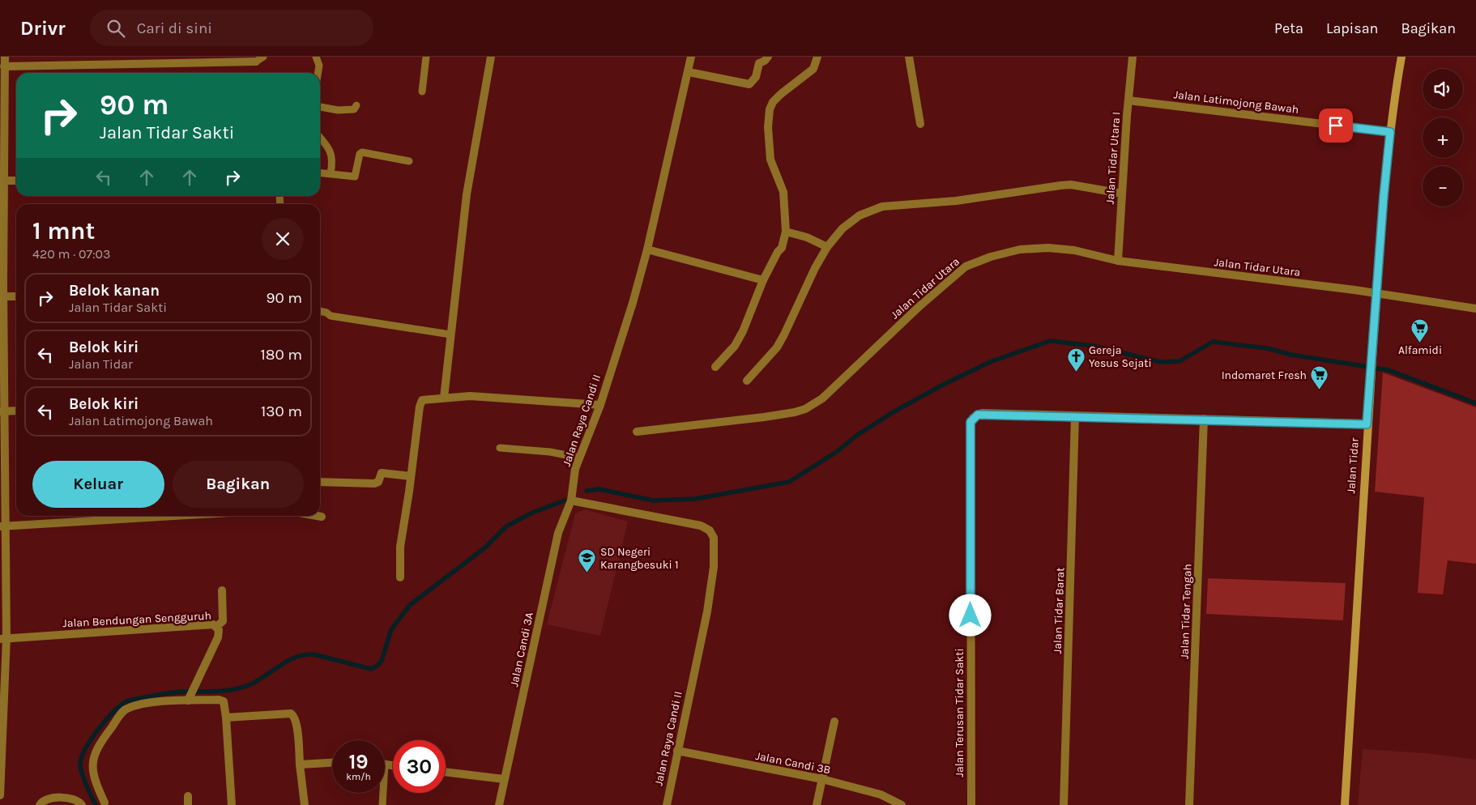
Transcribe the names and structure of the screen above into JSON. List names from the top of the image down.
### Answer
{
  "streets": {
    "main road": ["Jalan Tidar"],
    "street": [
      "Jalan Latimojong Bawah",
      "Jalan Tidar Utara I",
      "Jalan Tidar Utara",
      "Jalan Raya Candi II",
      "Jalan Tidar Barat",
      "Jalan Tidar Tengah",
      "Jalan Bendungan Sengguruh",
      "Jalan Candi 3A",
      "Jalan Terusan Tidar Sakti",
      "Jalan Candi 3B"
    ]
  },
  "crossings": [
    ["Jalan Latimojong Bawah", "Jalan Tidar Utara I"],
    ["Jalan Latimojong Bawah", "Jalan Tidar"],
    ["Jalan Tidar Utara I", "Jalan Tidar Utara"],
    ["Jalan Tidar Utara", "Jalan Tidar"],
    ["Jalan Raya Candi II", "Jalan Candi 3A"],
    ["Jalan Raya Candi II", "Jalan Candi 3B"],
    ["Jalan Tidar Barat", "Jalan Terusan Tidar Sakti"]
  ],
  "places": {
    "supermarket": ["Alfamidi", "Indomaret Fresh"],
    "church": ["Gereja Yesus Sejati"],
    "school or university": ["SD Negeri Karangbesuki 1"]
  },
  "page": {
    "header": "Drivr",
    "search": "Cari di sini",
    "nav": ["Peta", "Lapisan", "Bagikan"],
    "map_buttons": ["+", "−"],
    "turn": ["90 m", "Jalan Tidar Sakti"],
    "heading": ["1 mnt", "420 m · 07:03"],
    "list": [
      {
        "name": "Belok kanan",
        "note": "Jalan Tidar Sakti",
        "value": "90 m"
      },
      {
        "name": "Belok kiri",
        "note": "Jalan Tidar",
        "value": "180 m"
      },
      {
        "name": "Belok kiri",
        "note": "Jalan Latimojong Bawah",
        "value": "130 m"
      }
    ],
    "buttons": ["Keluar", "Bagikan"],
    "speed": "19 km/h",
    "limit": "30"
  }
}
